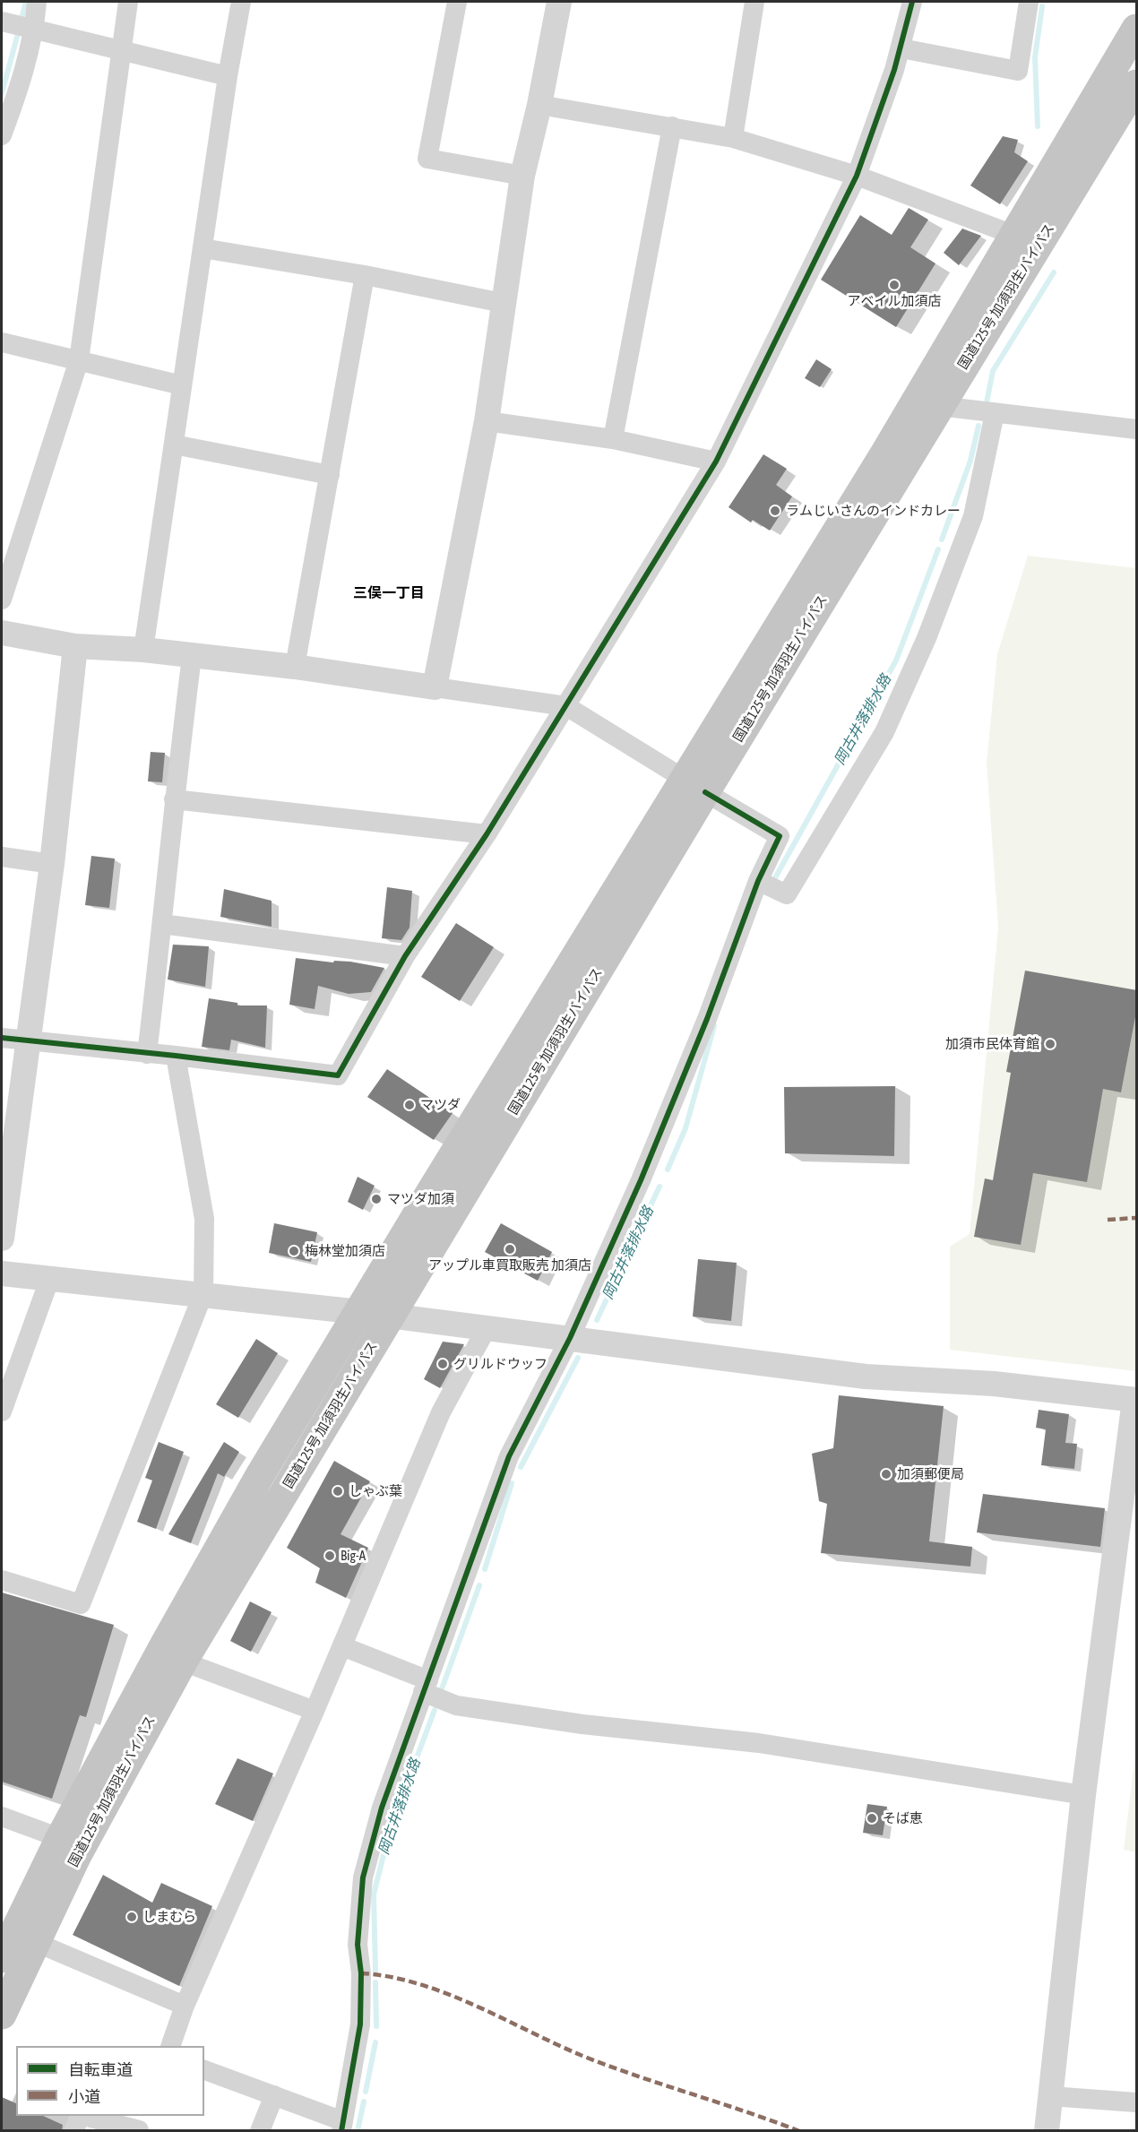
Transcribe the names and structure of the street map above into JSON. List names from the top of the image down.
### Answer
{
  "streets": {
    "highway": ["国道125号 加須羽生バイパス"]
  },
  "districts": ["三俣一丁目"],
  "water": ["岡古井落排水路"],
  "places": [
    "アベイル加須店",
    "ラムじいさんのインドカレー",
    "加須市民体育館",
    "マツダ",
    "マツダ加須",
    "アップル車買取販売 加須店",
    "梅林堂加須店",
    "グリルドウッフ",
    "加須郵便局",
    "しゃぶ葉",
    "Big-A",
    "そば恵",
    "しまむら"
  ],
  "legend": ["自転車道", "小道"]
}
